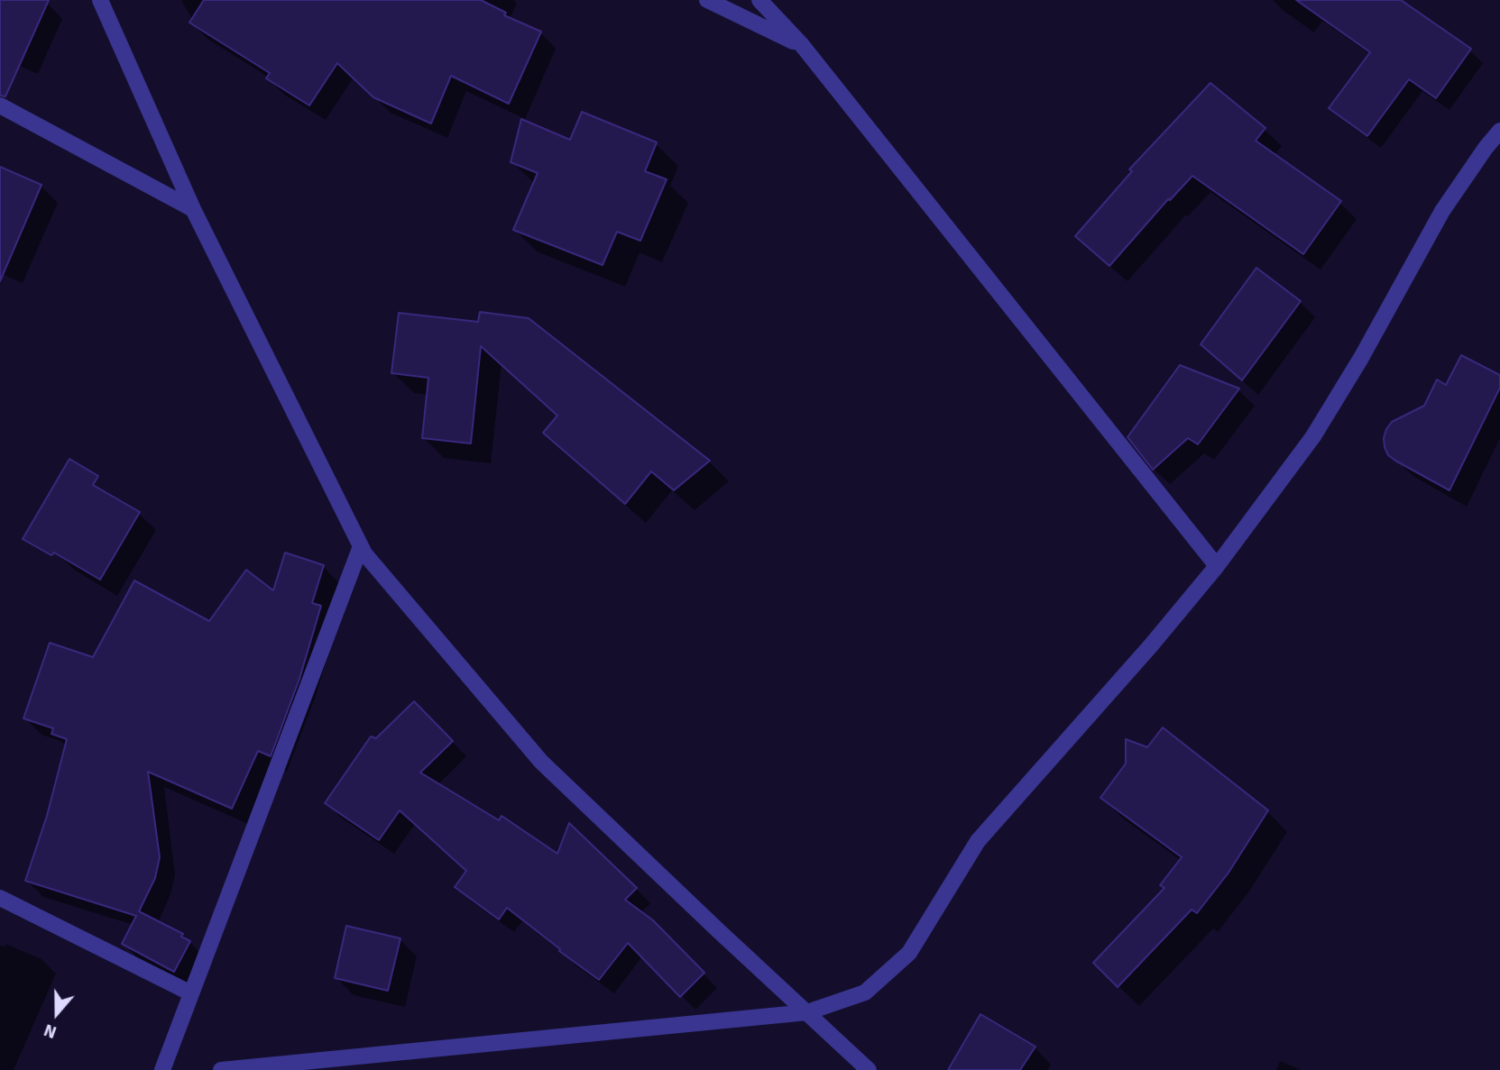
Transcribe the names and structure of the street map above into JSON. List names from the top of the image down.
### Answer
{
  "north": "bottom"
}
